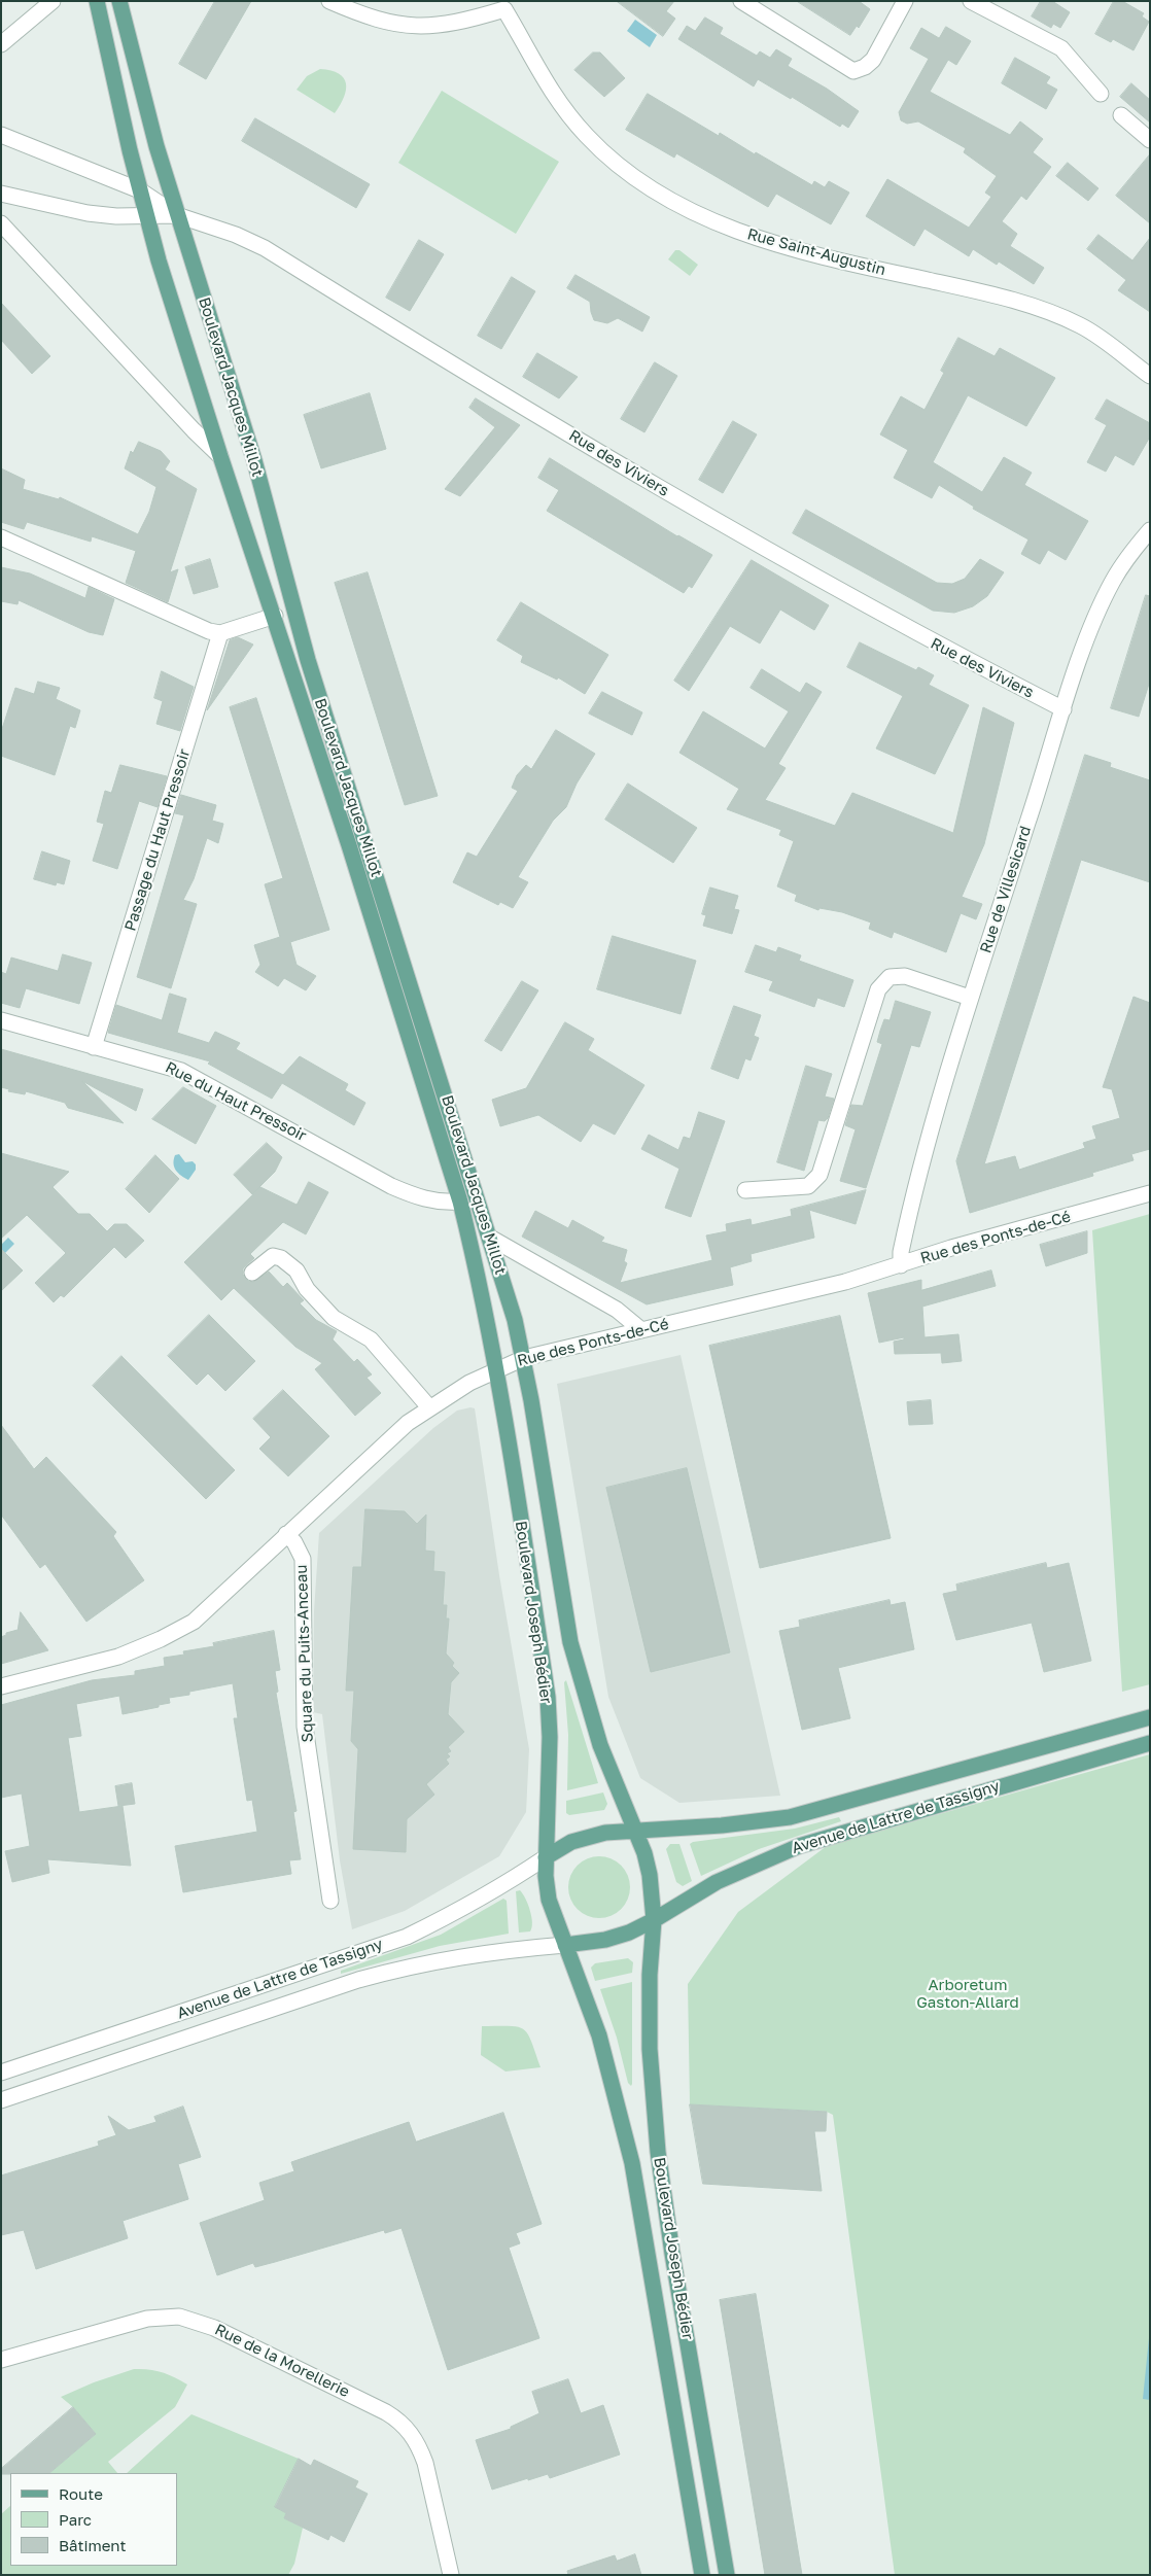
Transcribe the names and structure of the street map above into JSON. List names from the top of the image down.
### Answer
{
  "streets": {
    "main road": ["Boulevard Jacques Millot", "Boulevard Joseph Bédier", "Avenue de Lattre de Tassigny"],
    "street": [
      "Rue Saint-Augustin",
      "Rue des Viviers",
      "Passage du Haut Pressoir",
      "Rue de Villesicard",
      "Rue du Haut Pressoir",
      "Rue des Ponts-de-Cé",
      "Square du Puits-Anceau",
      "Rue de la Morellerie"
    ]
  },
  "crossings": [
    ["Boulevard Jacques Millot", "Rue des Viviers"],
    ["Boulevard Jacques Millot", "Rue du Haut Pressoir"],
    ["Boulevard Jacques Millot", "Rue des Ponts-de-Cé"],
    ["Boulevard Jacques Millot", "Boulevard Joseph Bédier"],
    ["Rue des Viviers", "Rue de Villesicard"],
    ["Passage du Haut Pressoir", "Rue du Haut Pressoir"],
    ["Rue de Villesicard", "Rue des Ponts-de-Cé"],
    ["Rue des Ponts-de-Cé", "Boulevard Joseph Bédier"],
    ["Rue des Ponts-de-Cé", "Square du Puits-Anceau"],
    ["Boulevard Joseph Bédier", "Avenue de Lattre de Tassigny"]
  ],
  "parks": ["Arboretum Gaston-Allard"],
  "legend": ["Route", "Parc", "Bâtiment"]
}
